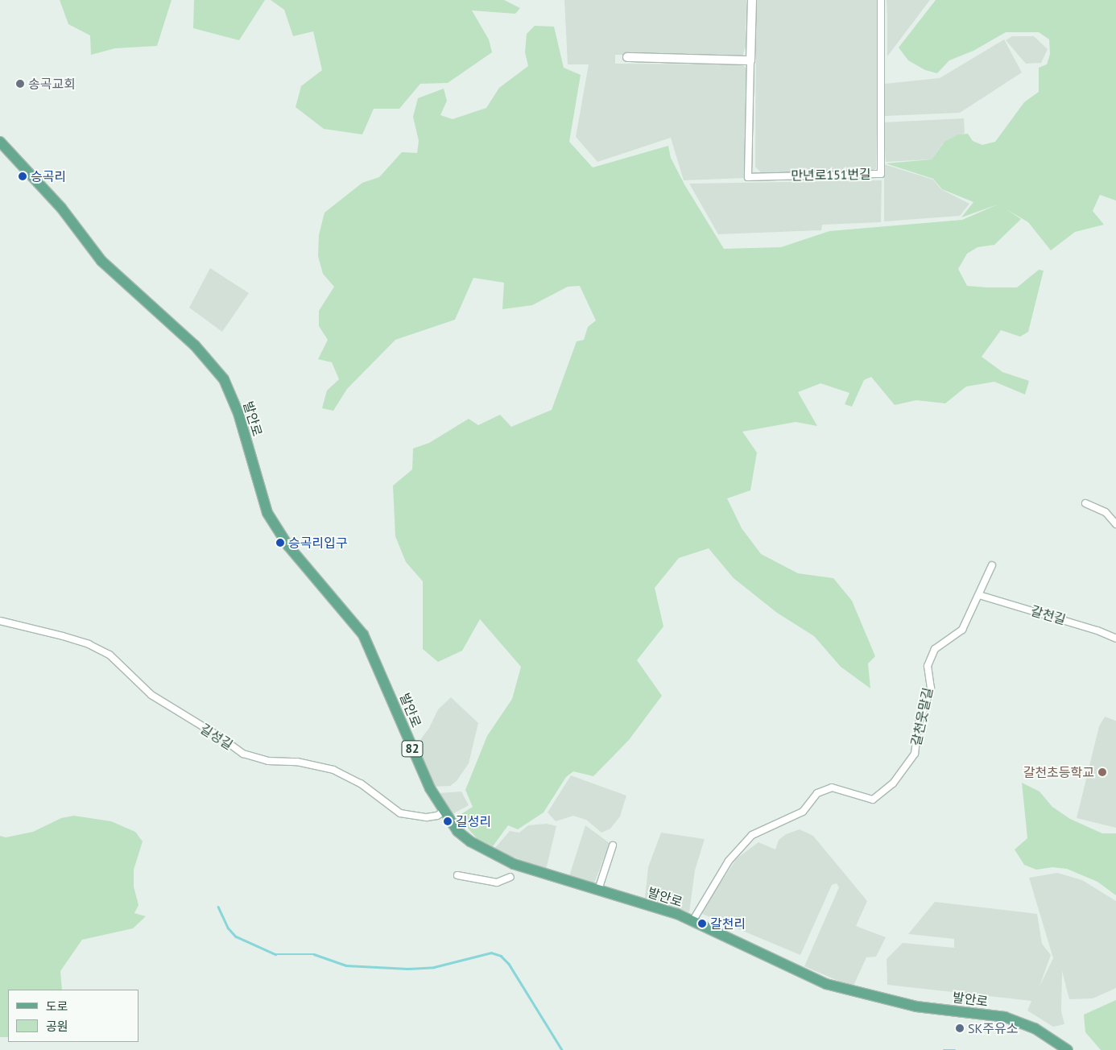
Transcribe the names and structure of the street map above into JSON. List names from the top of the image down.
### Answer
{
  "streets": {
    "main road": ["발안로", "82"],
    "street": [
      "만년로151번길",
      "갈천길",
      "갈천웃말길",
      "길성길"
    ]
  },
  "crossings": [
    ["발안로", "갈천웃말길"],
    ["발안로", "길성길"],
    ["갈천길", "갈천웃말길"]
  ],
  "places": [
    "송곡교회",
    "승곡리",
    "승곡리입구",
    "갈천초등학교",
    "길성리",
    "갈천리",
    "SK주유소"
  ],
  "legend": ["도로", "공원"]
}
